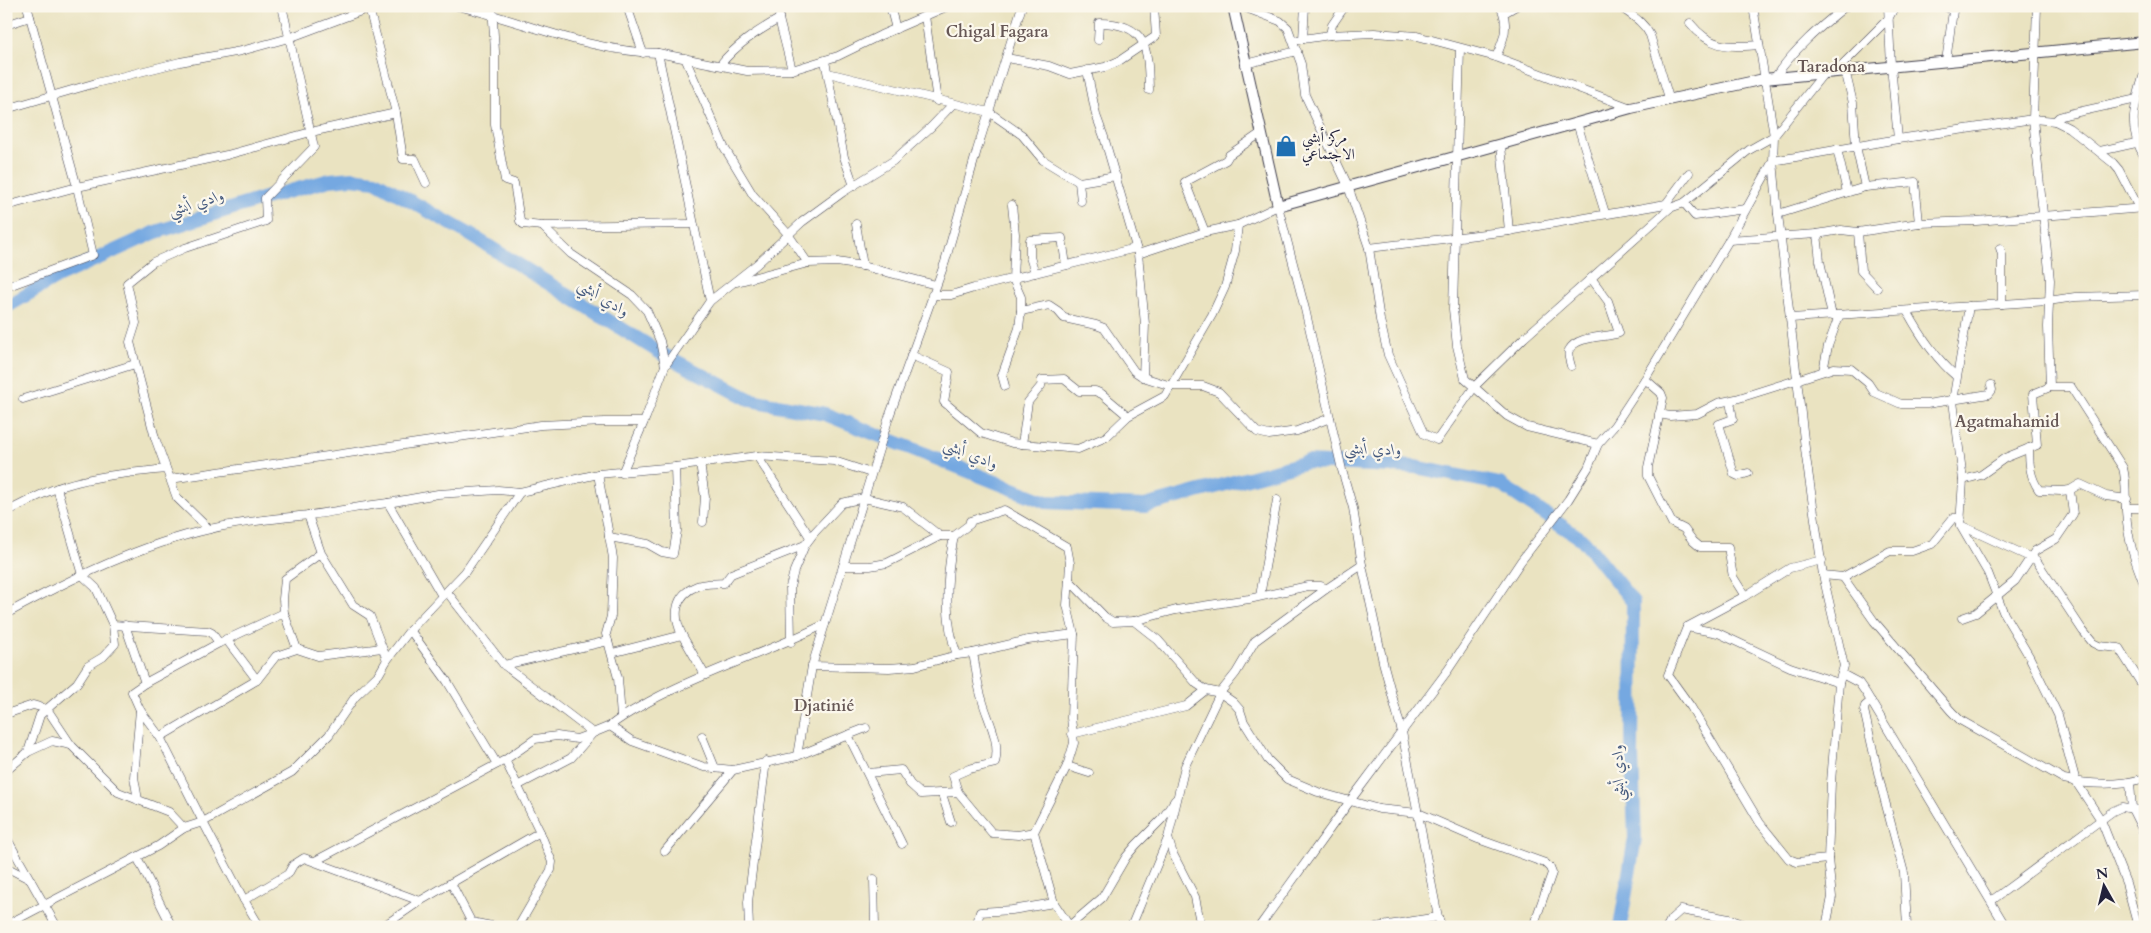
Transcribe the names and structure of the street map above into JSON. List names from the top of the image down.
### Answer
{
  "districts": [
    "Chigal Fagara",
    "Taradona",
    "Agatmahamid",
    "Djatinié"
  ],
  "water": ["وادي أبشي"],
  "places": {
    "shop": ["مركز أبشي الاجتماعي"]
  },
  "north": "top"
}
